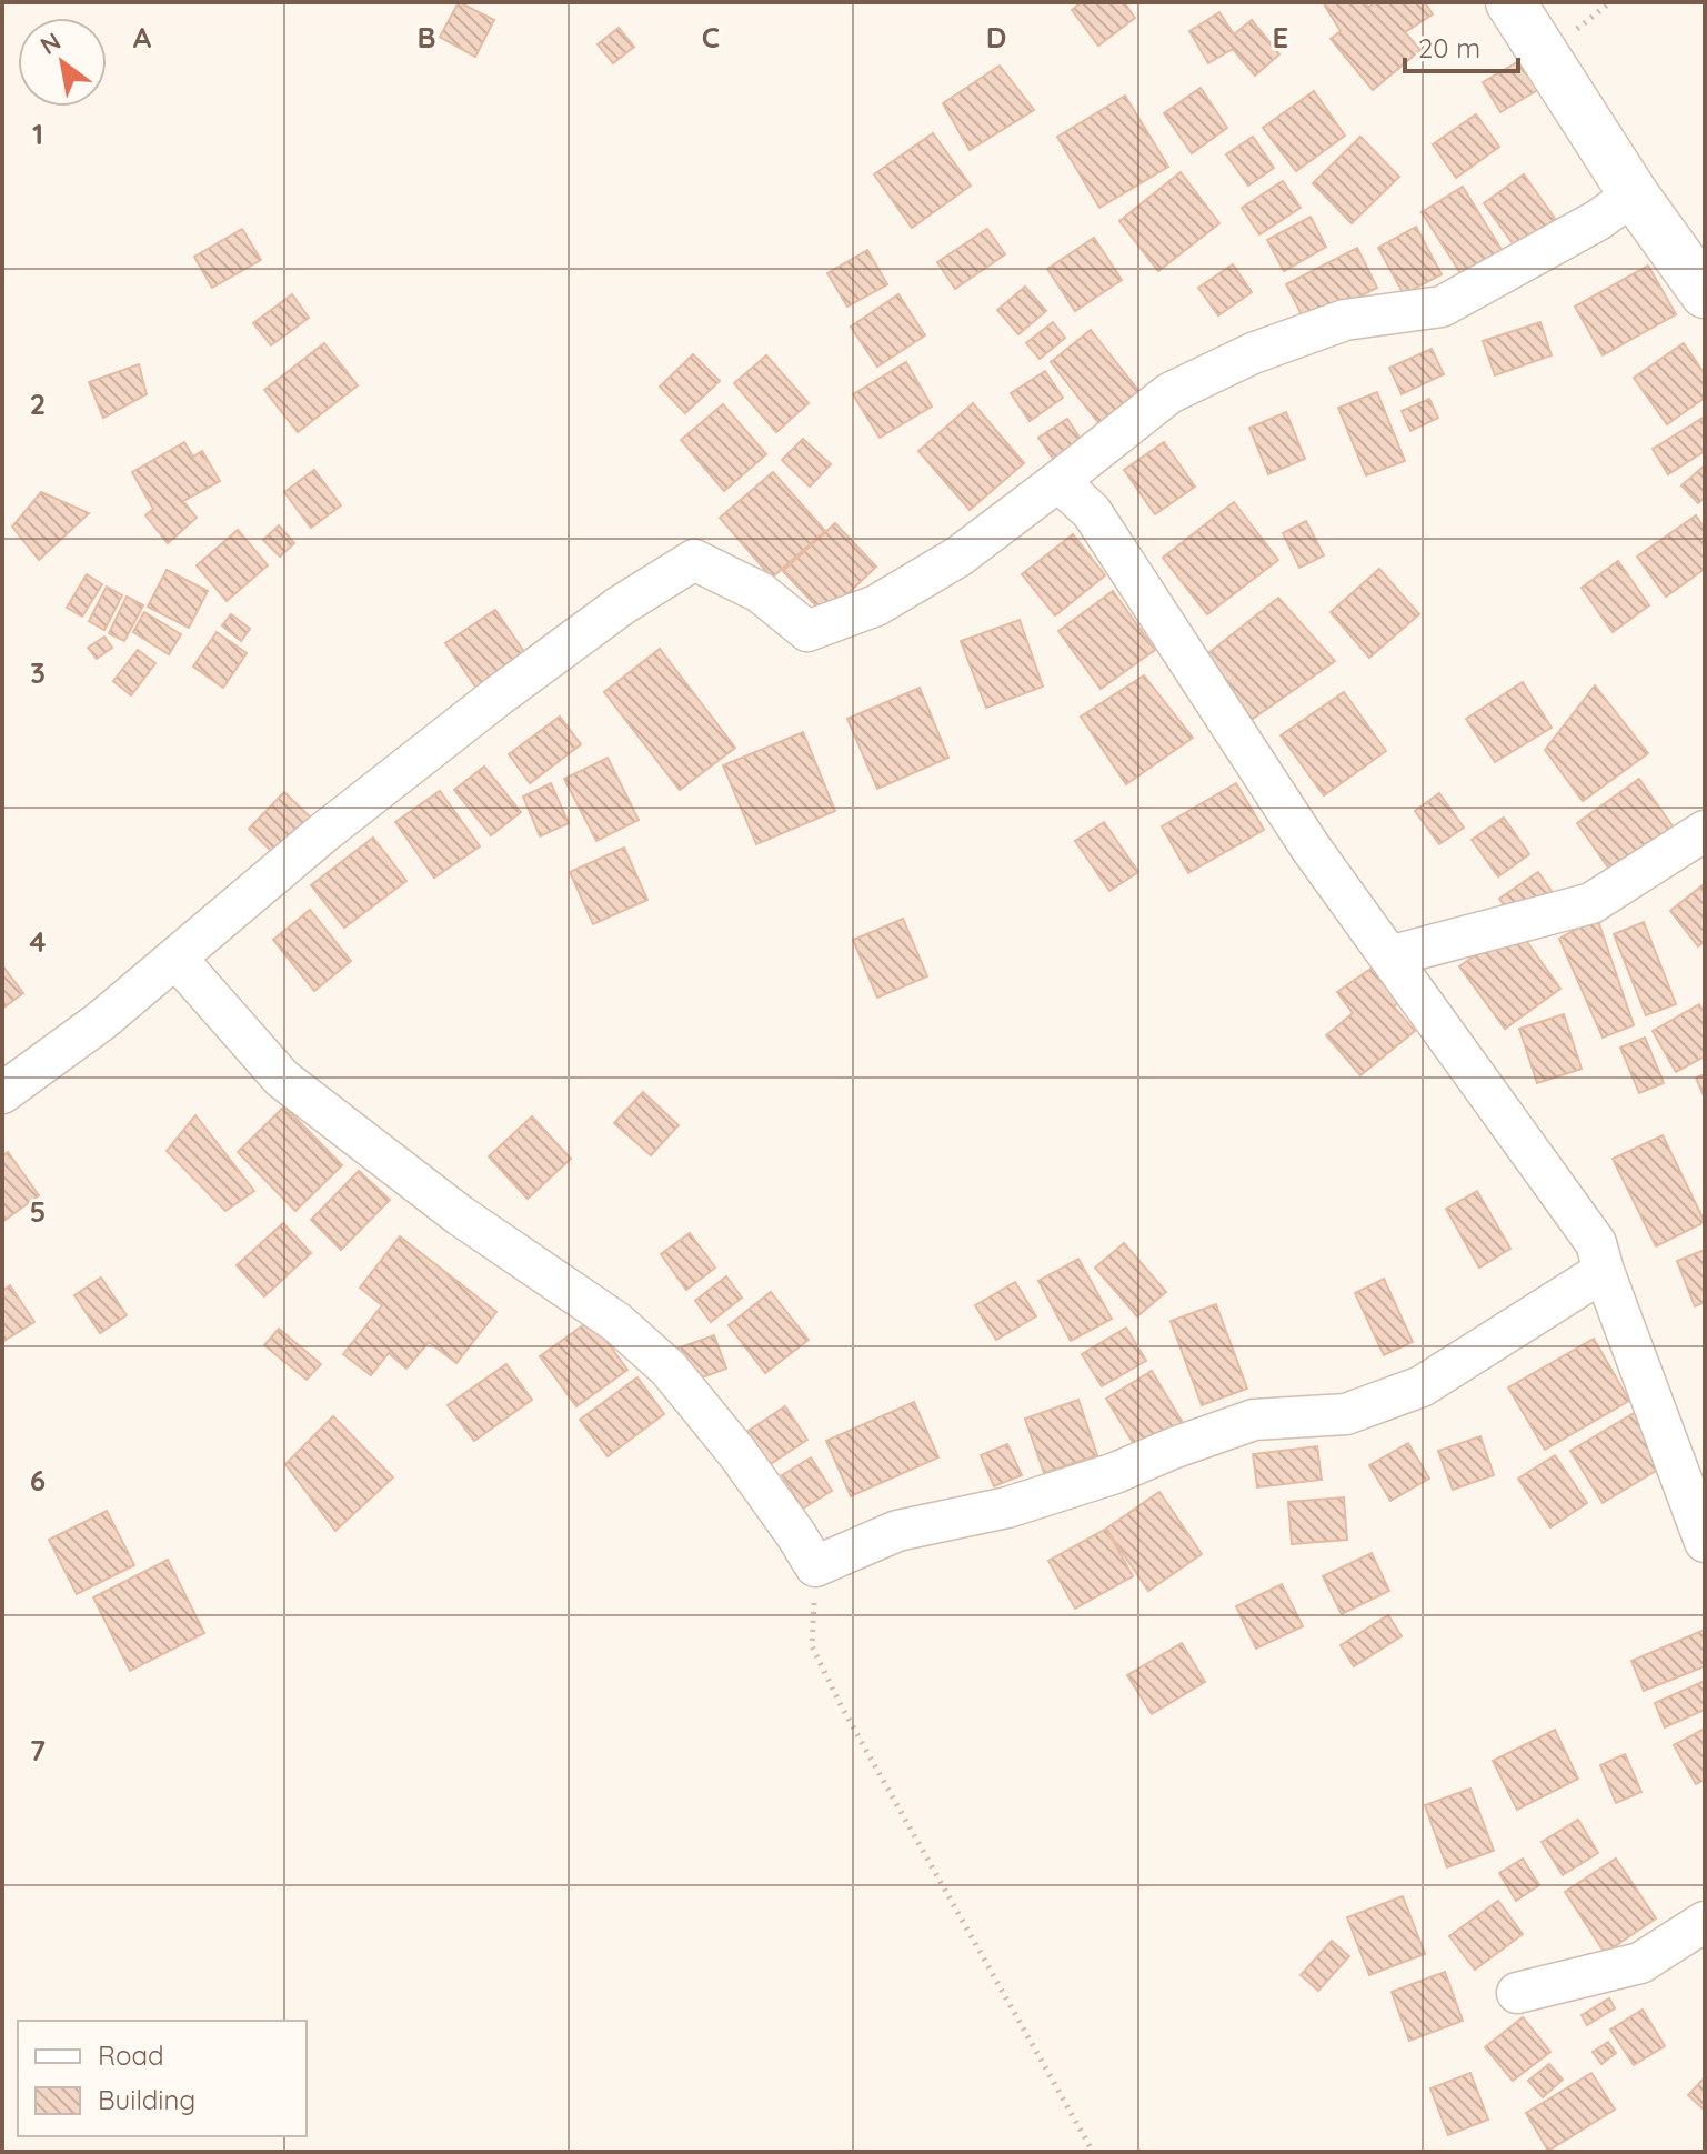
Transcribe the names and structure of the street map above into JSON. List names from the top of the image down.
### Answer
{
  "legend": ["Road", "Building"],
  "scale_bar": "20 m",
  "north": "top left",
  "grid": {
    "columns": [
      "A",
      "B",
      "C",
      "D",
      "E"
    ],
    "rows": [
      "1",
      "2",
      "3",
      "4",
      "5",
      "6",
      "7"
    ]
  }
}
